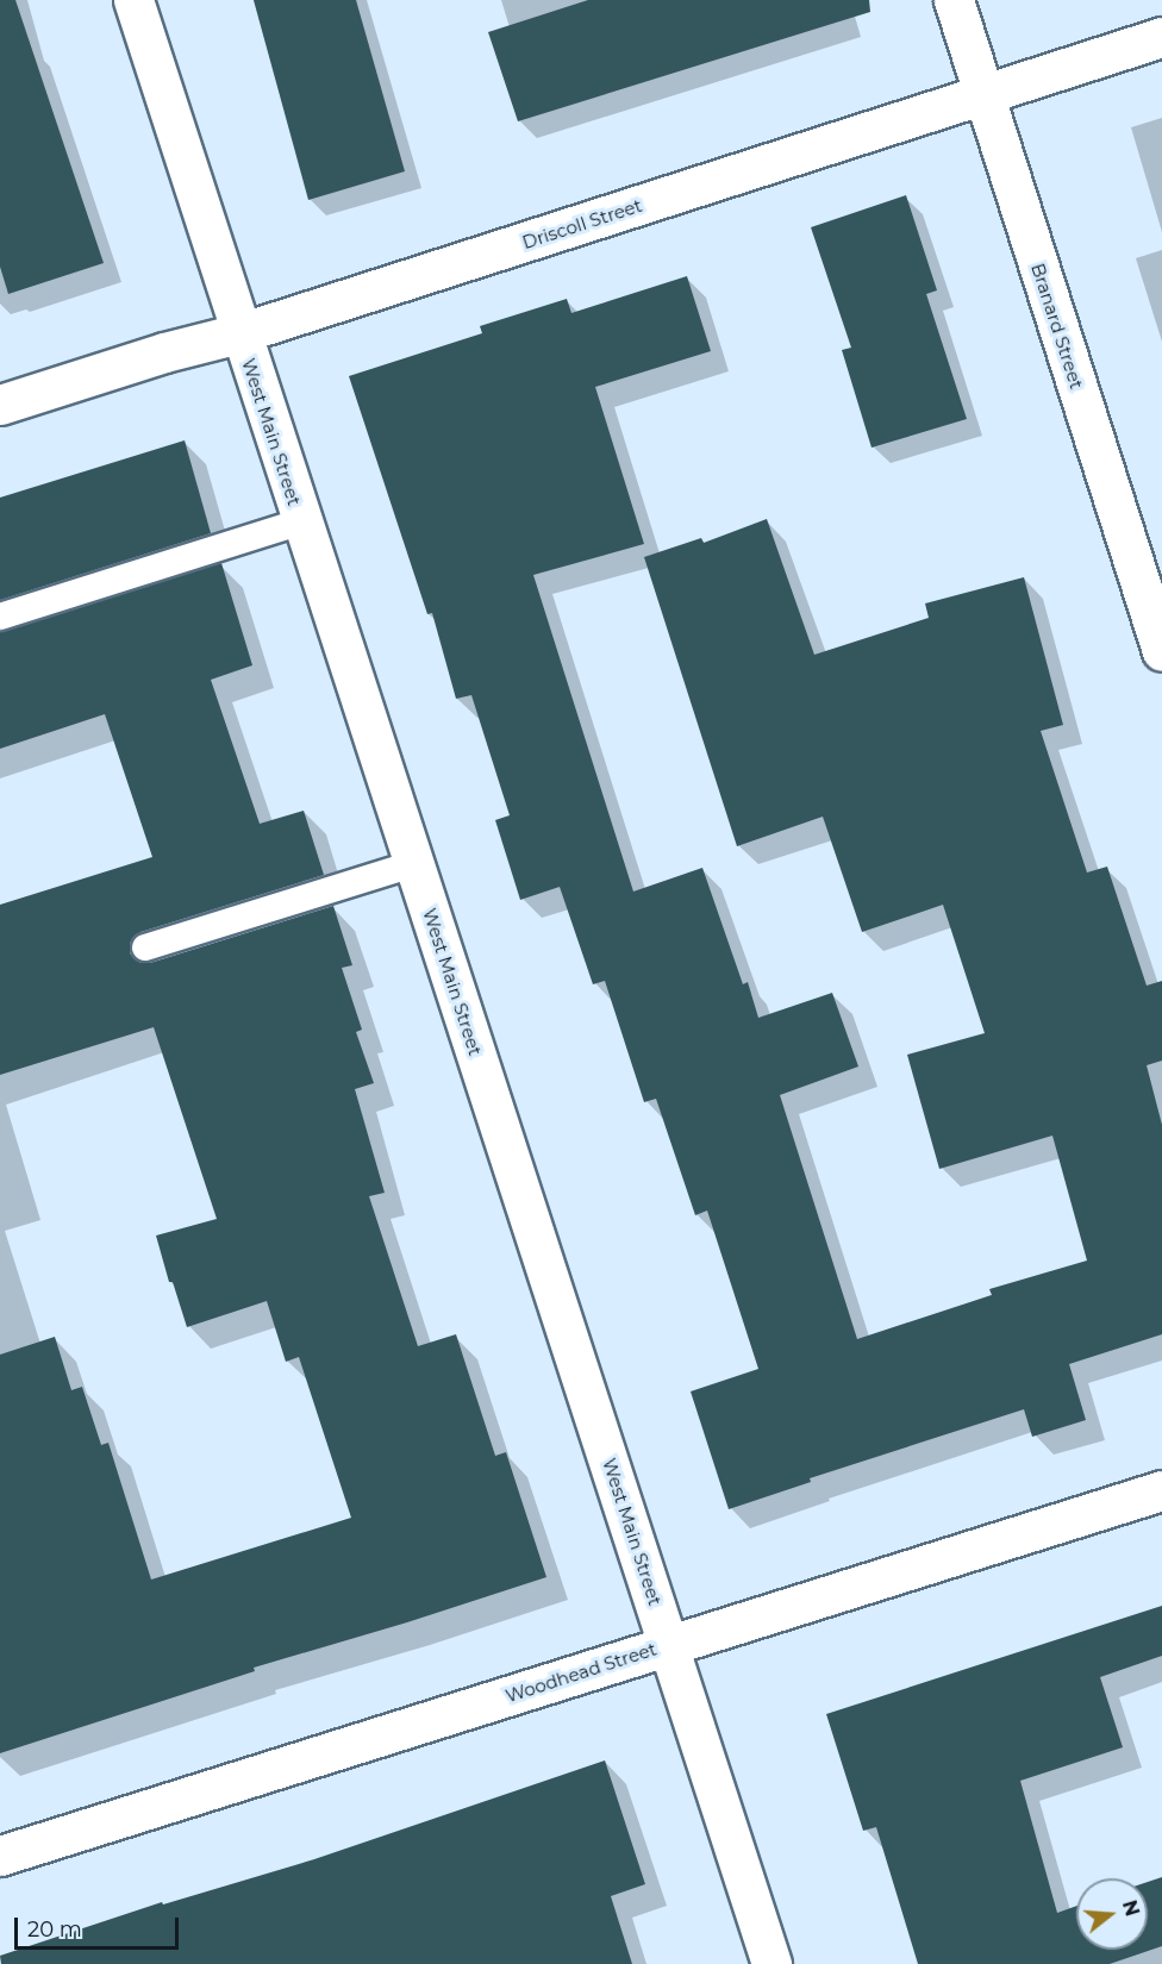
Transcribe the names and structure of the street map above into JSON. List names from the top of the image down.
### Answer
{
  "streets": {
    "street": [
      "Driscoll Street",
      "Branard Street",
      "West Main Street",
      "Woodhead Street"
    ]
  },
  "crossings": [
    ["Driscoll Street", "Branard Street"],
    ["Driscoll Street", "West Main Street"],
    ["West Main Street", "Woodhead Street"]
  ],
  "scale_bar": "20 m",
  "north": "right"
}
